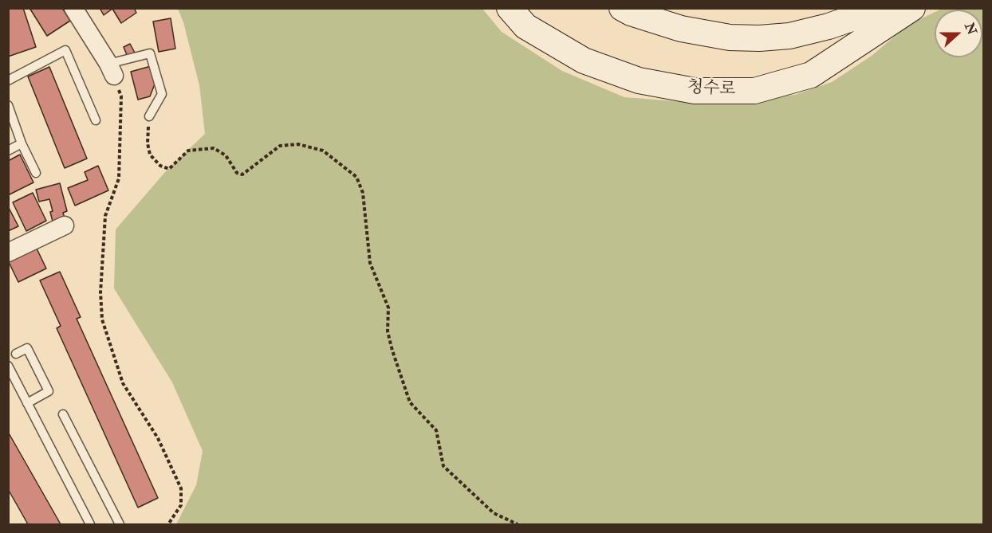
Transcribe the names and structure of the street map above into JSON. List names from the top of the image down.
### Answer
{
  "streets": {
    "main road": ["청수로"]
  },
  "north": "right"
}
